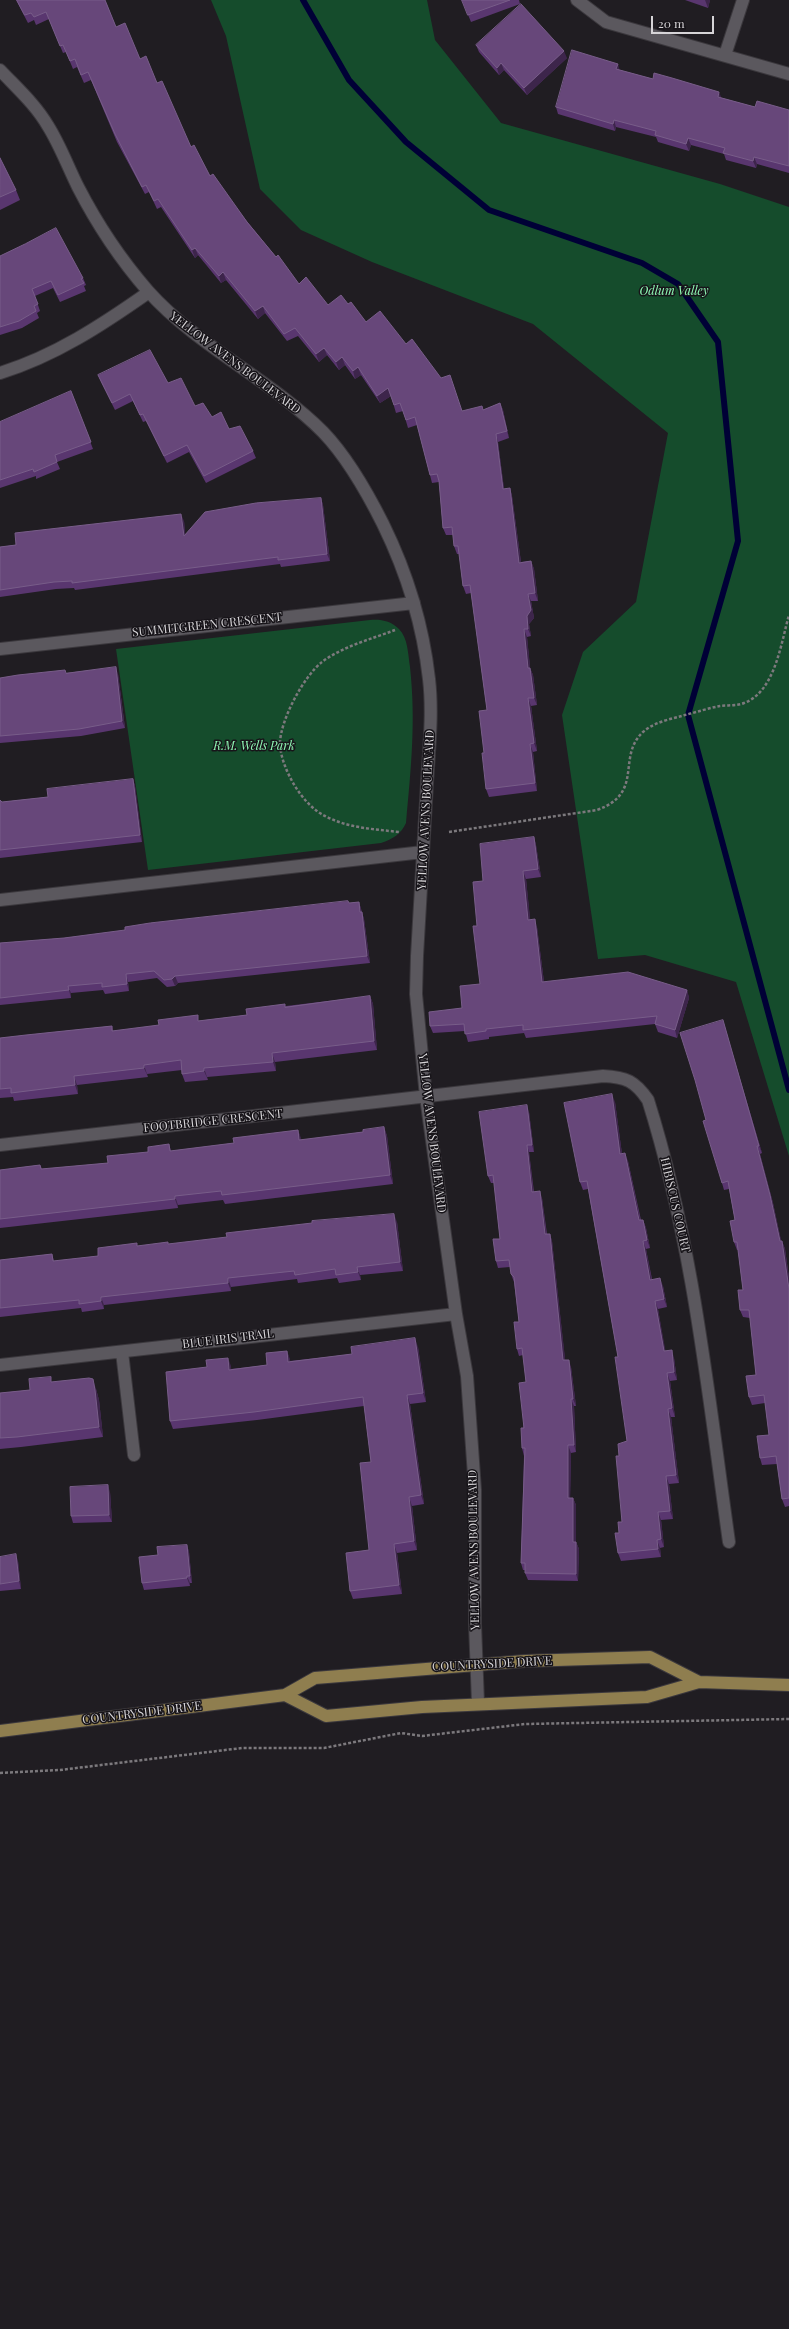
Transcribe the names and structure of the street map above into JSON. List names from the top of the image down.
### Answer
{
  "streets": {
    "main road": ["COUNTRYSIDE DRIVE"],
    "street": [
      "YELLOW AVENS BOULEVARD",
      "SUMMITGREEN CRESCENT",
      "FOOTBRIDGE CRESCENT",
      "HIBISCUS COURT",
      "BLUE IRIS TRAIL"
    ]
  },
  "crossings": [
    ["YELLOW AVENS BOULEVARD", "SUMMITGREEN CRESCENT"],
    ["YELLOW AVENS BOULEVARD", "FOOTBRIDGE CRESCENT"],
    ["YELLOW AVENS BOULEVARD", "HIBISCUS COURT"],
    ["YELLOW AVENS BOULEVARD", "BLUE IRIS TRAIL"],
    ["YELLOW AVENS BOULEVARD", "COUNTRYSIDE DRIVE"],
    ["FOOTBRIDGE CRESCENT", "HIBISCUS COURT"]
  ],
  "parks": ["Odlum Valley", "R.M. Wells Park"],
  "scale_bar": "20 m"
}
